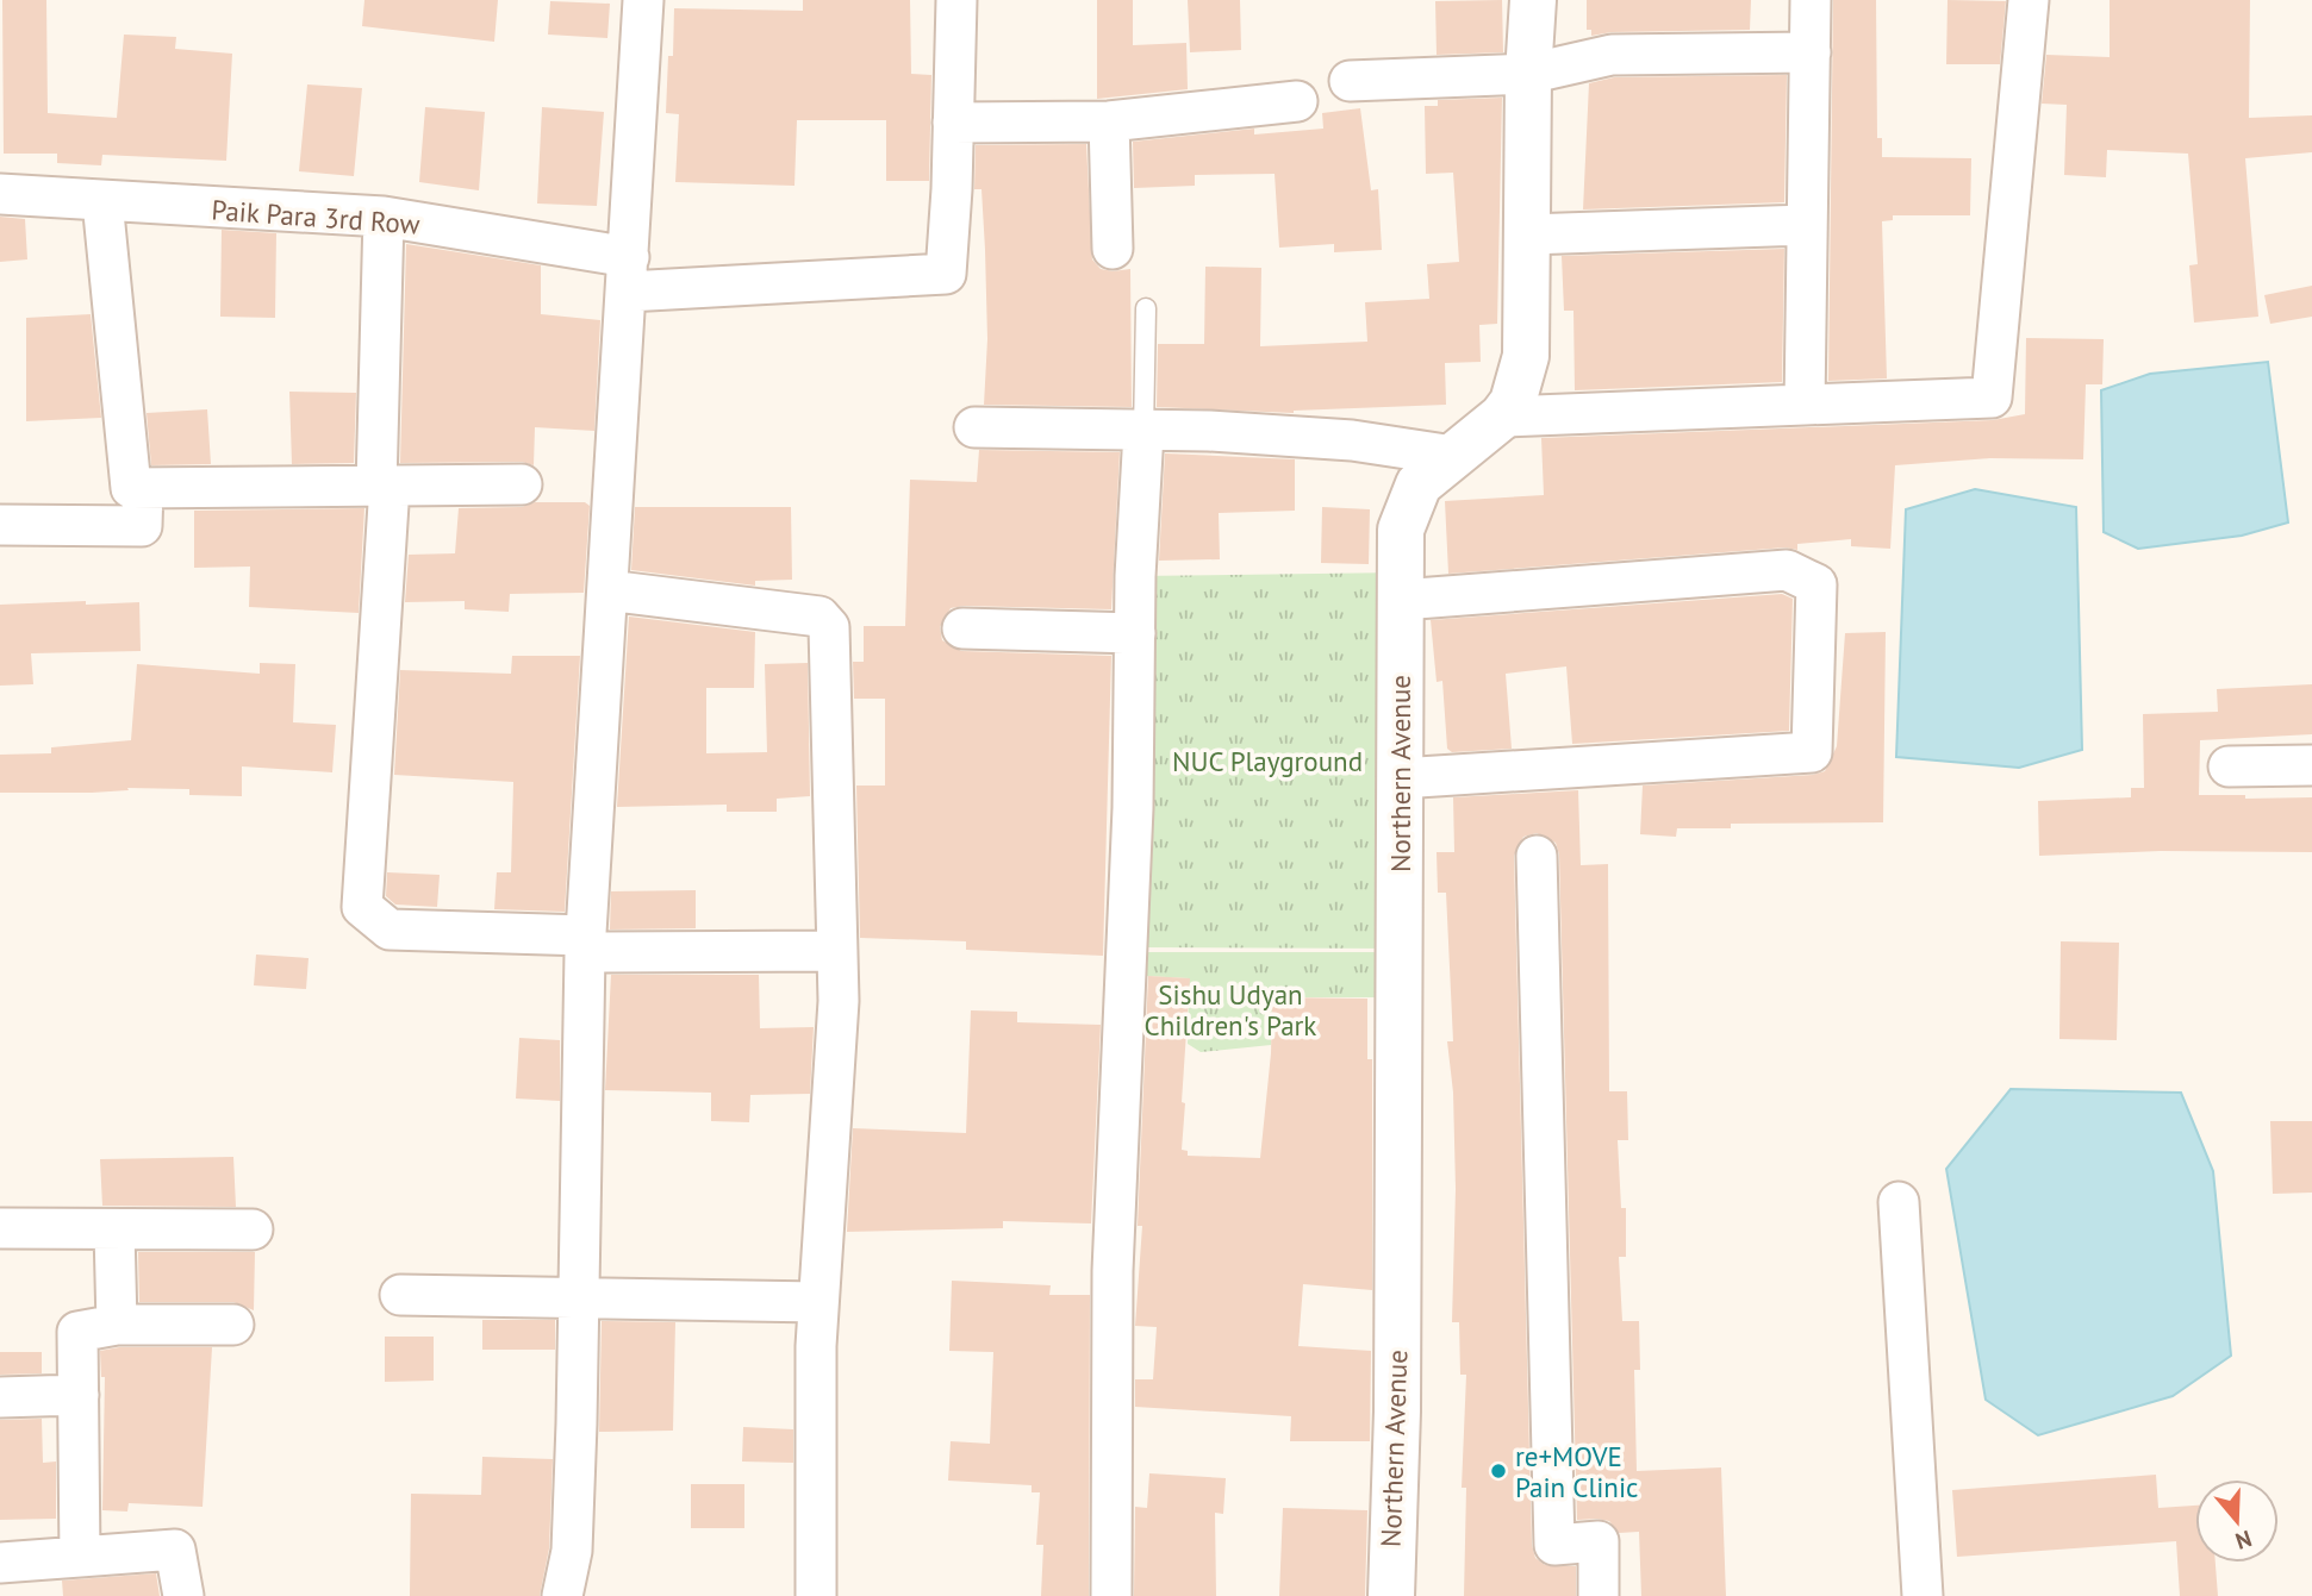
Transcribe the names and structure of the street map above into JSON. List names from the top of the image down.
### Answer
{
  "streets": {
    "street": ["Paik Para 3rd Row", "Northern Avenue"]
  },
  "parks": ["NUC Playground", "Sishu Udyan Children's Park"],
  "places": ["re+MOVE Pain Clinic"],
  "north": "bottom"
}
